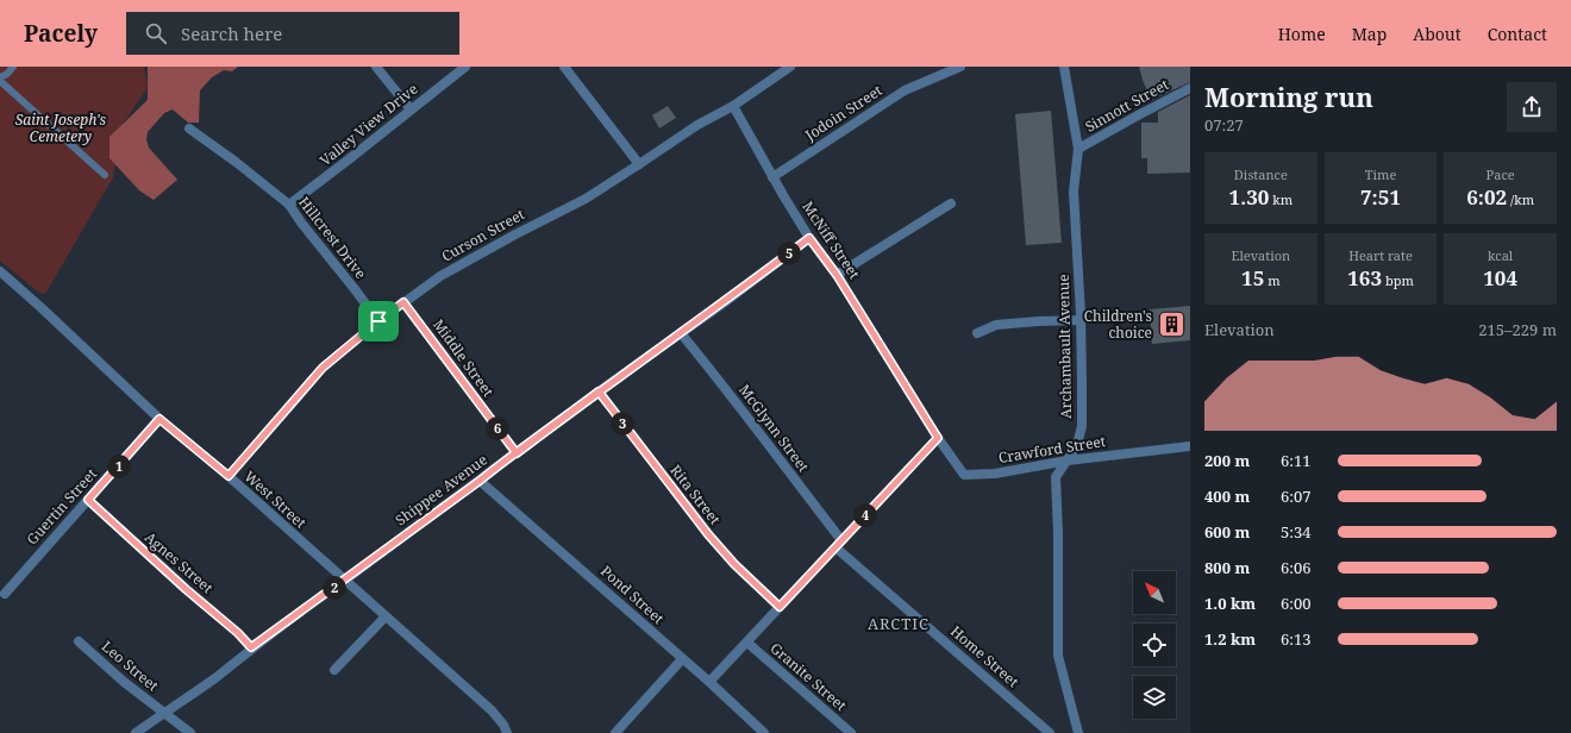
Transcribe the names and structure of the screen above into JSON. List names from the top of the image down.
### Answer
{
  "streets": {
    "street": [
      "Sinnott Street",
      "Jodoin Street",
      "Valley View Drive",
      "Curson Street",
      "Hillcrest Drive",
      "McNiff Street",
      "Archambault Avenue",
      "Middle Street",
      "McGlynn Street",
      "Crawford Street",
      "Shippee Avenue",
      "Rita Street",
      "West Street",
      "Guertin Street",
      "Agnes Street",
      "Pond Street",
      "Home Street",
      "Leo Street",
      "Granite Street"
    ]
  },
  "crossings": [
    ["Sinnott Street", "Archambault Avenue"],
    ["Jodoin Street", "McNiff Street"],
    ["Valley View Drive", "Hillcrest Drive"],
    ["Curson Street", "Hillcrest Drive"],
    ["Curson Street", "McNiff Street"],
    ["Curson Street", "Middle Street"],
    ["Curson Street", "West Street"],
    ["McNiff Street", "Crawford Street"],
    ["McNiff Street", "Shippee Avenue"],
    ["Archambault Avenue", "Crawford Street"],
    ["Middle Street", "Shippee Avenue"],
    ["McGlynn Street", "Shippee Avenue"],
    ["McGlynn Street", "Home Street"],
    ["Shippee Avenue", "Rita Street"],
    ["Shippee Avenue", "West Street"],
    ["Shippee Avenue", "Agnes Street"],
    ["Shippee Avenue", "Pond Street"],
    ["Shippee Avenue", "Leo Street"],
    ["West Street", "Guertin Street"],
    ["Guertin Street", "Agnes Street"]
  ],
  "districts": ["ARCTIC"],
  "parks": ["Saint Joseph's Cemetery"],
  "places": {
    "building": ["Children's choice"]
  },
  "north": "top left",
  "page": {
    "header": "Pacely",
    "search": "Search here",
    "nav": [
      "Home",
      "Map",
      "About",
      "Contact"
    ],
    "heading": ["Morning run", "07:27"],
    "stats": [
      ["Distance", "1.30 km"],
      ["Time", "7:51"],
      ["Pace", "6:02 /km"],
      ["Elevation", "15 m"],
      ["Heart rate", "163 bpm"],
      ["kcal", "104"]
    ],
    "pins": [
      "5",
      "3",
      "6",
      "1",
      "4",
      "2"
    ],
    "chart": ["Elevation", "215–229 m"],
    "list": [
      {
        "name": "200 m",
        "note": "6:11"
      },
      {
        "name": "400 m",
        "note": "6:07"
      },
      {
        "name": "600 m",
        "note": "5:34"
      },
      {
        "name": "800 m",
        "note": "6:06"
      },
      {
        "name": "1.0 km",
        "note": "6:00"
      },
      {
        "name": "1.2 km",
        "note": "6:13"
      }
    ]
  }
}
